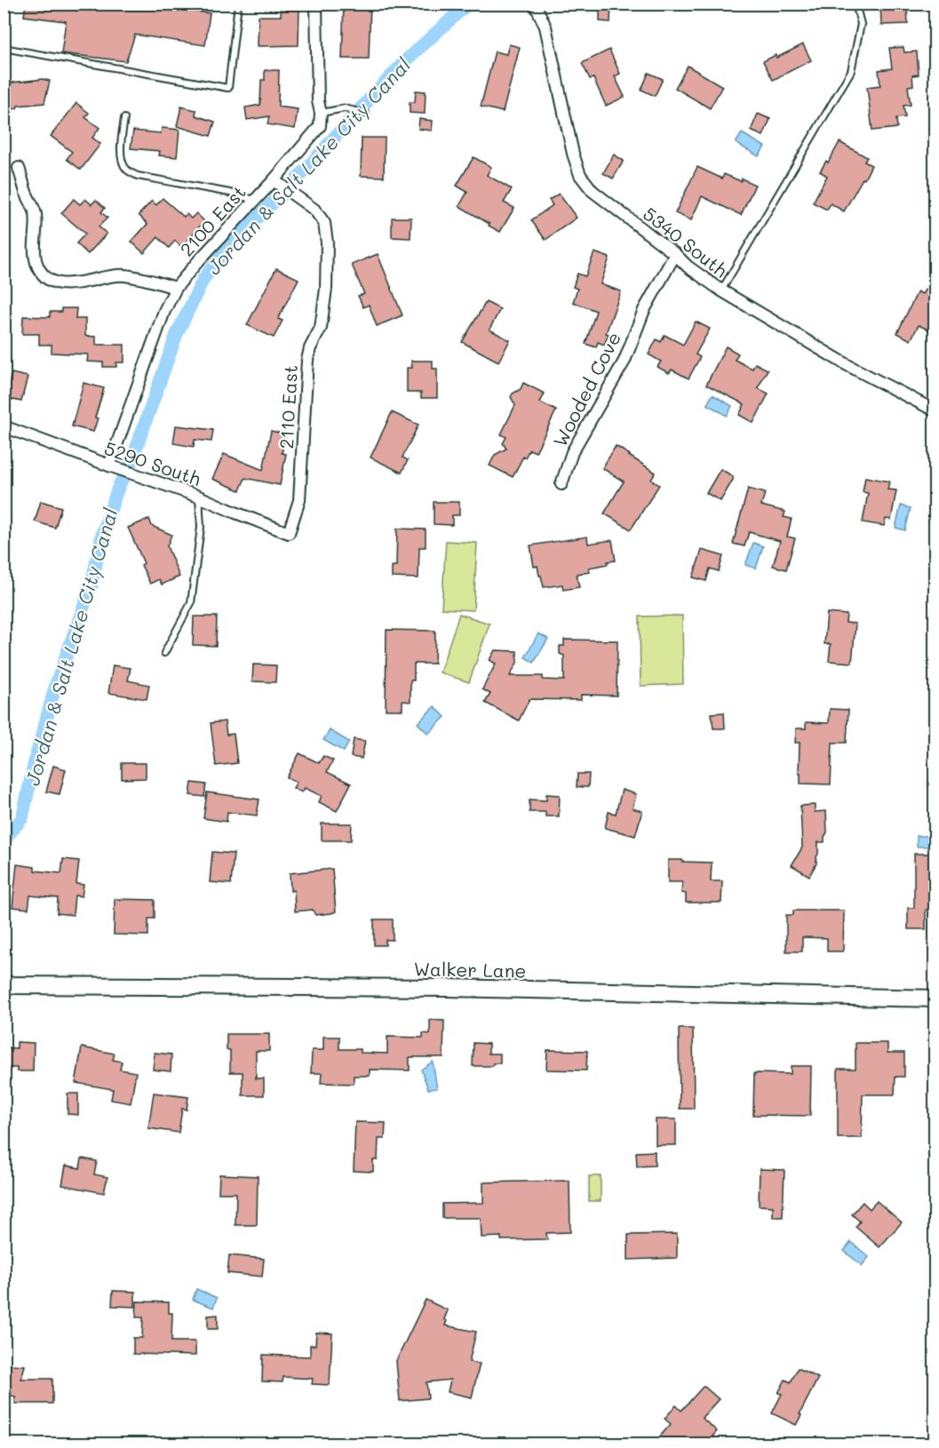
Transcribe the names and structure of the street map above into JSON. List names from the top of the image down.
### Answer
{
  "streets": {
    "street": [
      "2100 East",
      "5340 South",
      "Wooded Cove",
      "2110 East",
      "5290 South",
      "Walker Lane"
    ]
  },
  "crossings": [
    ["2100 East", "2110 East"],
    ["2100 East", "5290 South"],
    ["5340 South", "Wooded Cove"],
    ["2110 East", "5290 South"]
  ],
  "water": ["Jordan & Salt Lake City Canal"]
}
